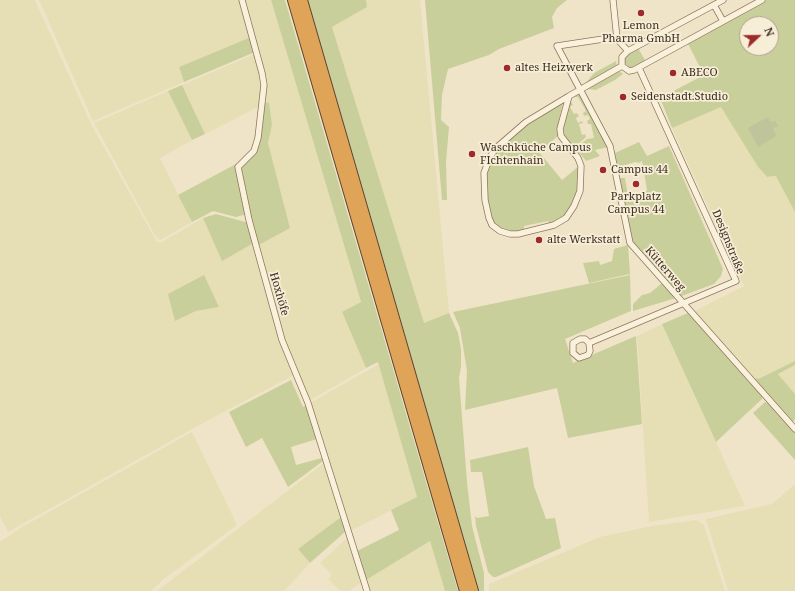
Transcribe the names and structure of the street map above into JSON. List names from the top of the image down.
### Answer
{
  "streets": {
    "street": ["Designstraße", "Kütterweg", "Hoxhöfe"]
  },
  "crossings": [
    ["Designstraße", "Kütterweg"]
  ],
  "places": [
    "Lemon Pharma GmbH",
    "altes Heizwerk",
    "ABECO",
    "Seidenstadt.Studio",
    "Waschküche Campus FIchtenhain",
    "Campus 44",
    "Parkplatz Campus 44",
    "alte Werkstatt"
  ],
  "north": "right"
}
